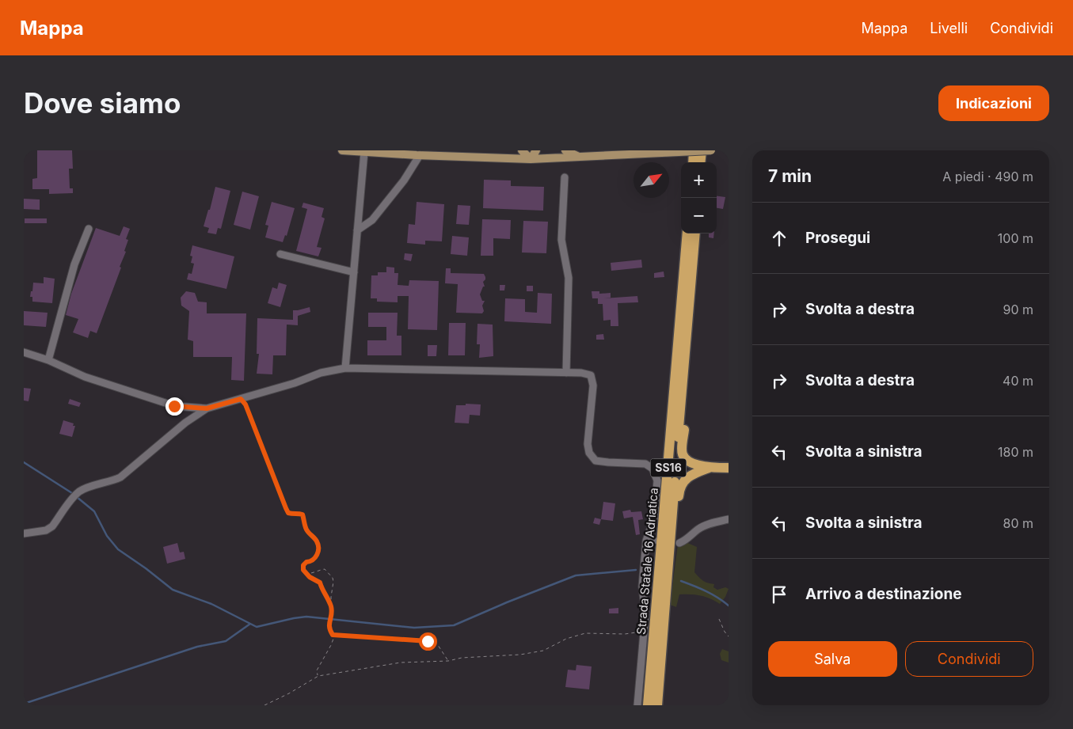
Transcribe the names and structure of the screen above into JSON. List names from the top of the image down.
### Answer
{
  "streets": {
    "highway": ["SS16", "Strada Statale 16 Adriatica"]
  },
  "north": "top right",
  "page": {
    "header": "Mappa",
    "nav": ["Mappa", "Livelli", "Condividi"],
    "buttons": [
      "Indicazioni",
      ["Salva", "Condividi"]
    ],
    "title": "Dove siamo",
    "heading": ["7 min", "A piedi · 490 m"],
    "map_buttons": ["+", "−"],
    "list": [
      ["Prosegui", "100 m"],
      ["Svolta a destra", "90 m"],
      ["Svolta a destra", "40 m"],
      ["Svolta a sinistra", "180 m"],
      ["Svolta a sinistra", "80 m"],
      "Arrivo a destinazione"
    ]
  }
}
